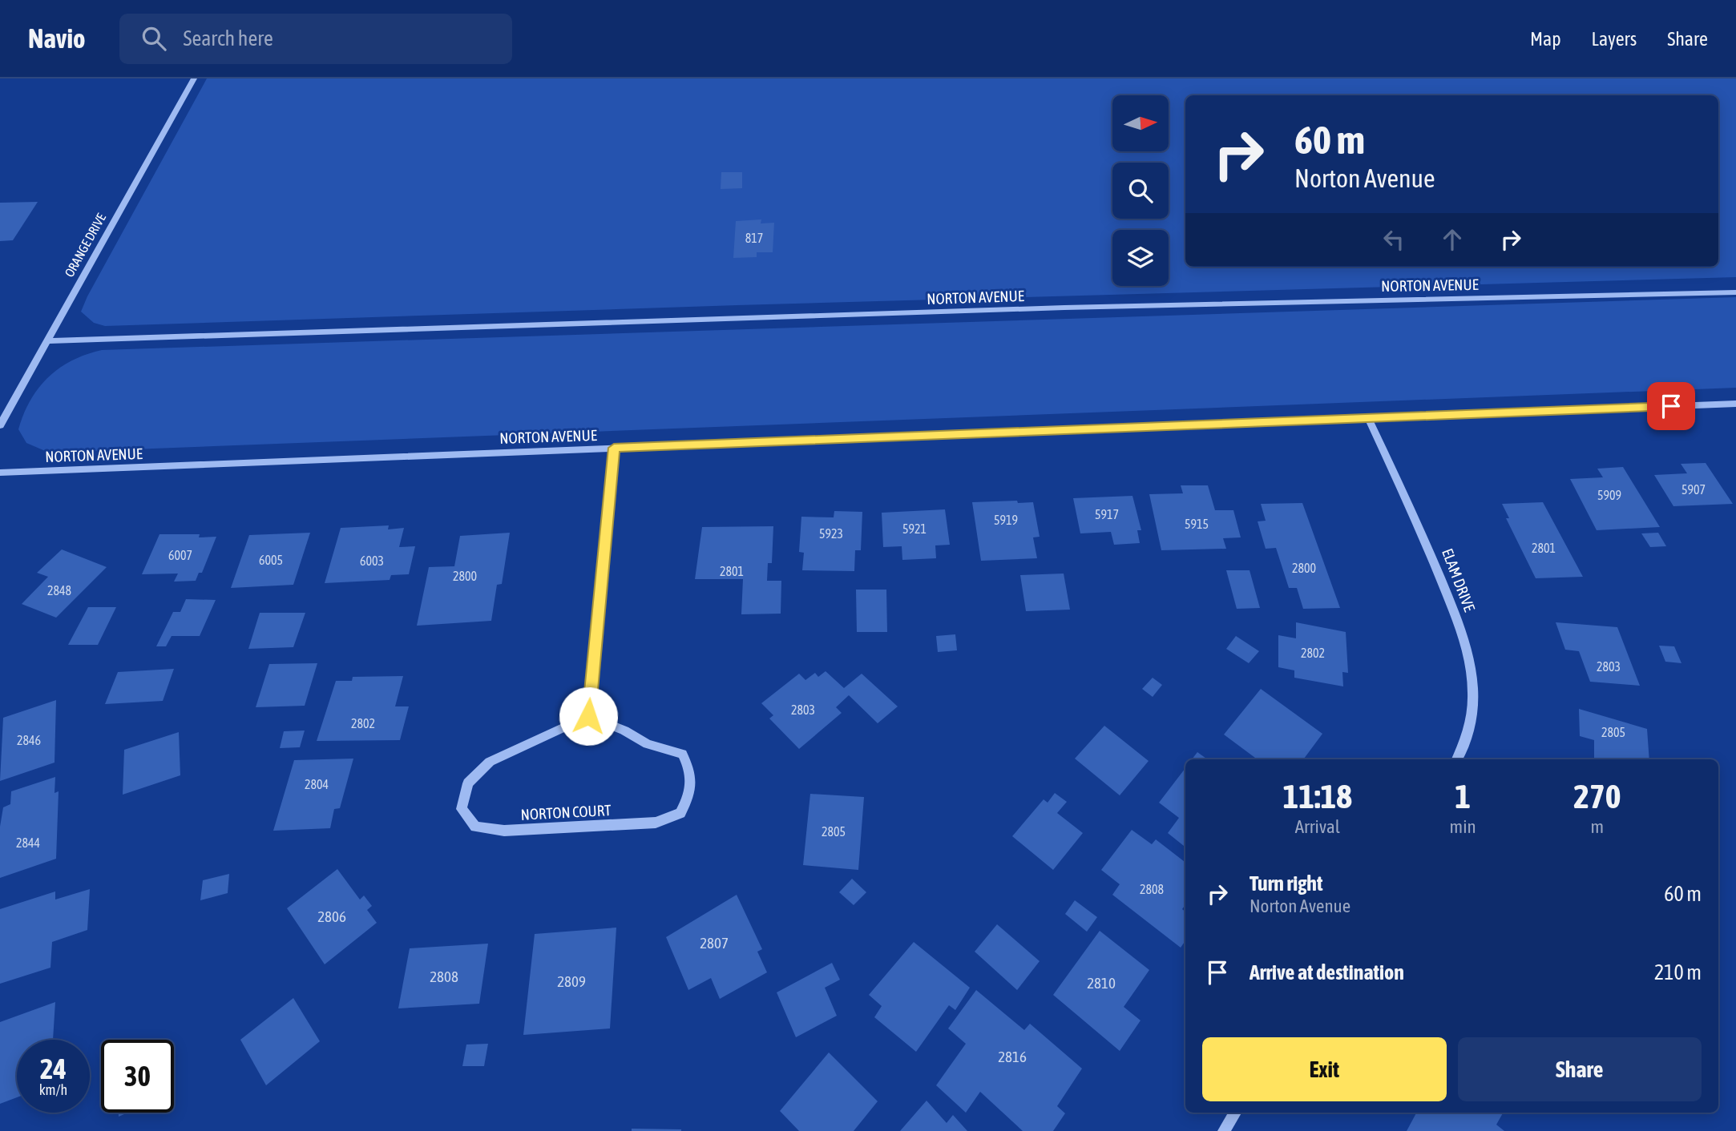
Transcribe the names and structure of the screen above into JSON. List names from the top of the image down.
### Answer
{
  "streets": {
    "street": [
      "ORANGE DRIVE",
      "NORTON AVENUE",
      "ELAM DRIVE",
      "NORTON COURT"
    ]
  },
  "crossings": [
    ["ORANGE DRIVE", "NORTON AVENUE"],
    ["NORTON AVENUE", "ELAM DRIVE"]
  ],
  "house_numbers": [
    "817",
    "5907",
    "5909",
    "5917",
    "5919",
    "5915",
    "5921",
    "5923",
    "2801",
    "6007",
    "6005",
    "6003",
    "2800",
    "2801",
    "2800",
    "2848",
    "2802",
    "2803",
    "2803",
    "2802",
    "2805",
    "2846",
    "2804",
    "2805",
    "2844",
    "2808",
    "2806",
    "2807",
    "2808",
    "2809",
    "2810",
    "2816"
  ],
  "north": "right",
  "page": {
    "header": "Navio",
    "search": "Search here",
    "nav": ["Map", "Layers", "Share"],
    "turn": ["60 m", "Norton Avenue"],
    "eta": [
      "11:18",
      "Arrival",
      "1",
      "min",
      "270",
      "m"
    ],
    "list": [
      {
        "name": "Turn right",
        "note": "Norton Avenue",
        "value": "60 m"
      },
      {
        "name": "Arrive at destination",
        "value": "210 m"
      }
    ],
    "buttons": ["Exit", "Share"],
    "speed": "24 km/h",
    "limit": "30"
  }
}
